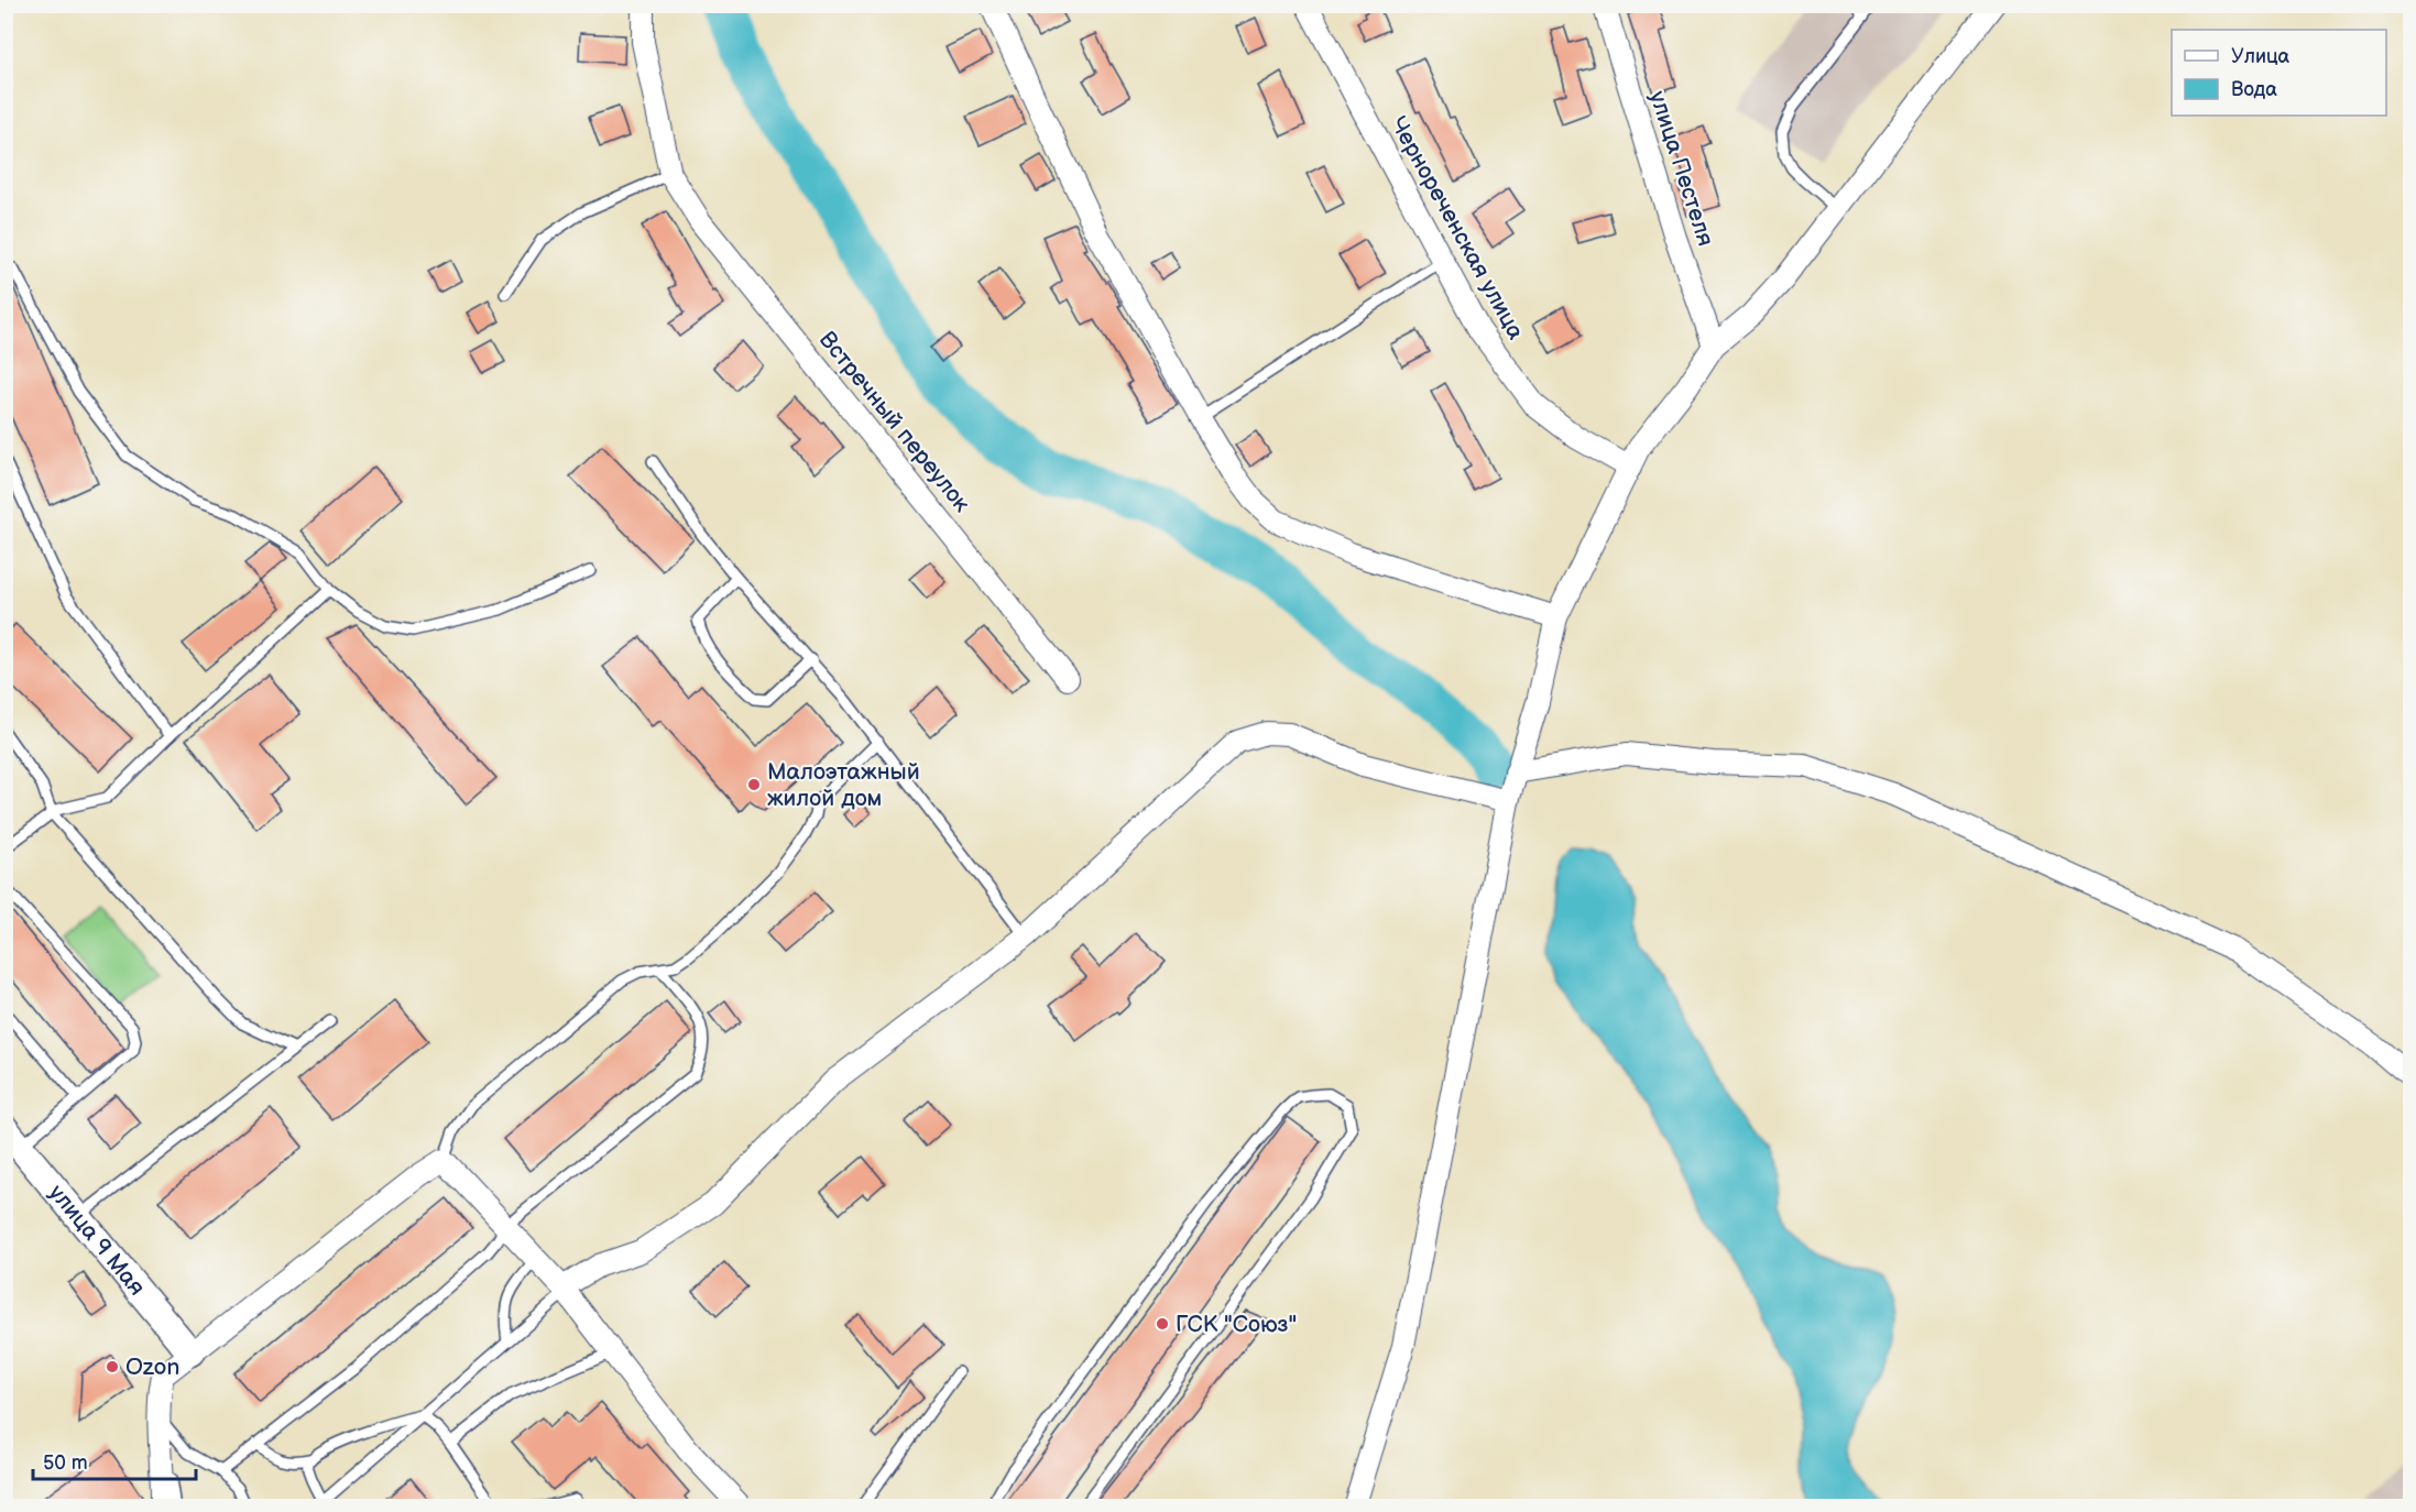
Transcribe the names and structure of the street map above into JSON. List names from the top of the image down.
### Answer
{
  "streets": {
    "street": [
      "улица Пестеля",
      "Чернореченская улица",
      "Встречный переулок",
      "улица 9 Мая"
    ]
  },
  "places": ["Малоэтажный жилой дом", "ГСК \"Союз\"", "Ozon"],
  "legend": ["Улица", "Вода"],
  "scale_bar": "50 m"
}
